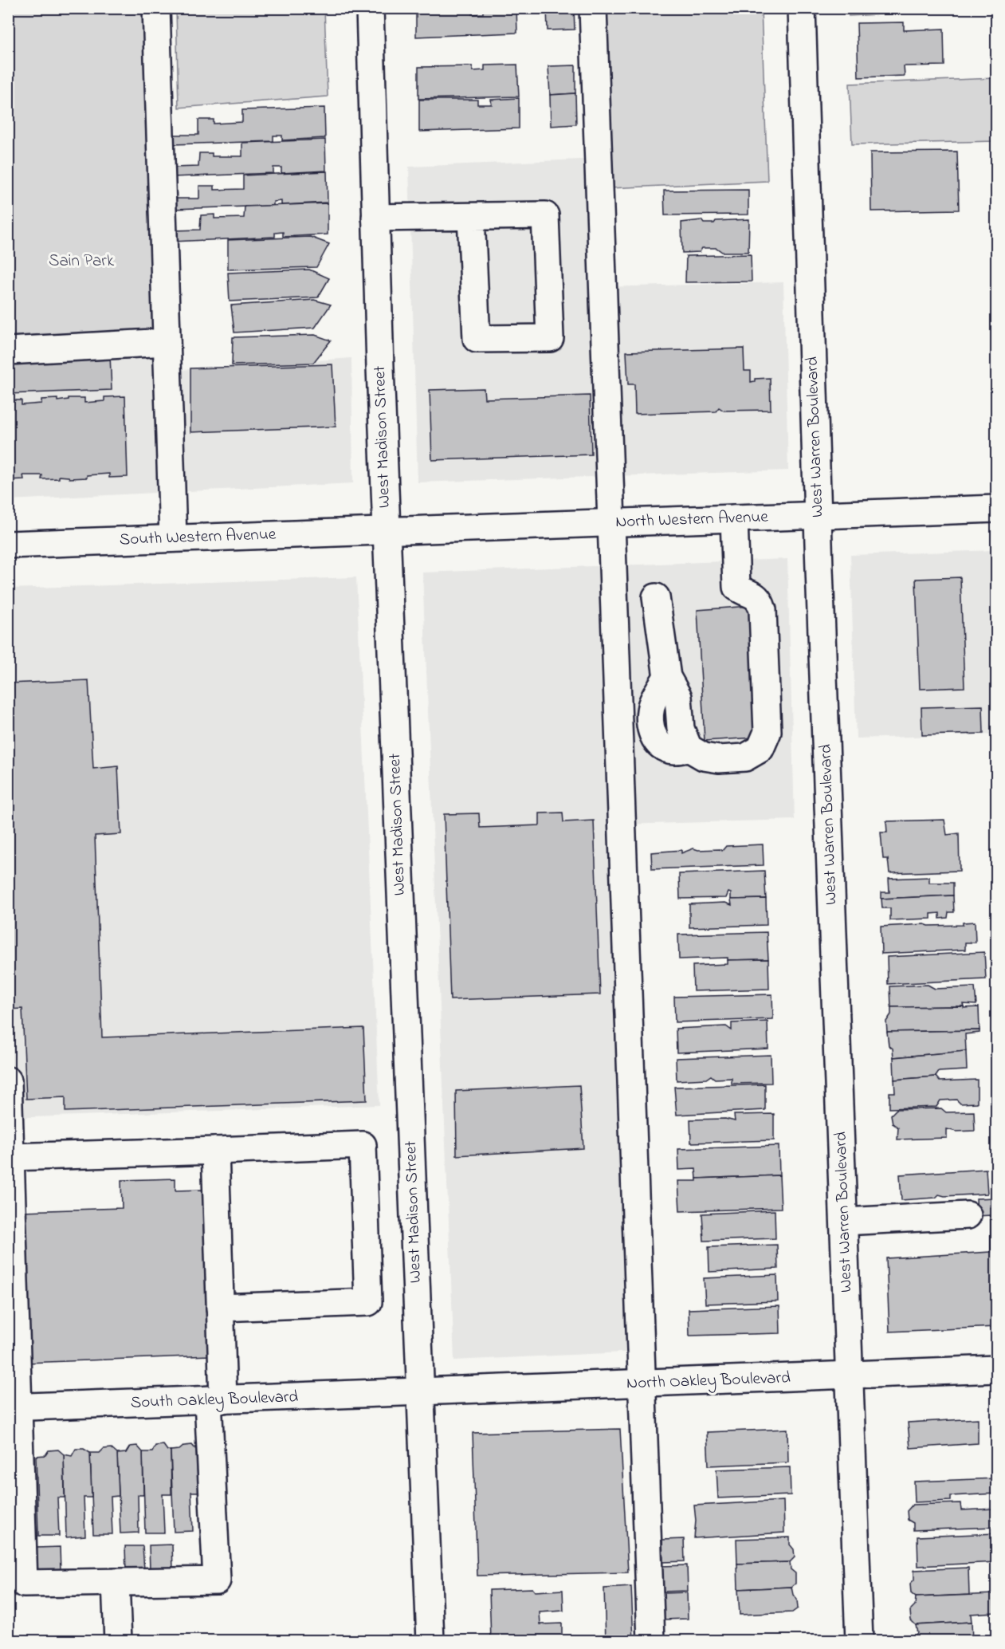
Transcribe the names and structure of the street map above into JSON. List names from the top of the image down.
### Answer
{
  "streets": {
    "main road": [
      "West Madison Street",
      "West Warren Boulevard",
      "North Western Avenue",
      "South Western Avenue",
      "North Oakley Boulevard",
      "South Oakley Boulevard"
    ]
  },
  "crossings": [
    ["West Madison Street", "North Western Avenue"],
    ["West Madison Street", "South Western Avenue"],
    ["West Madison Street", "North Oakley Boulevard"],
    ["West Madison Street", "South Oakley Boulevard"],
    ["West Warren Boulevard", "North Western Avenue"],
    ["West Warren Boulevard", "North Oakley Boulevard"],
    ["North Western Avenue", "South Western Avenue"],
    ["North Oakley Boulevard", "South Oakley Boulevard"]
  ],
  "parks": ["Sain Park"]
}
